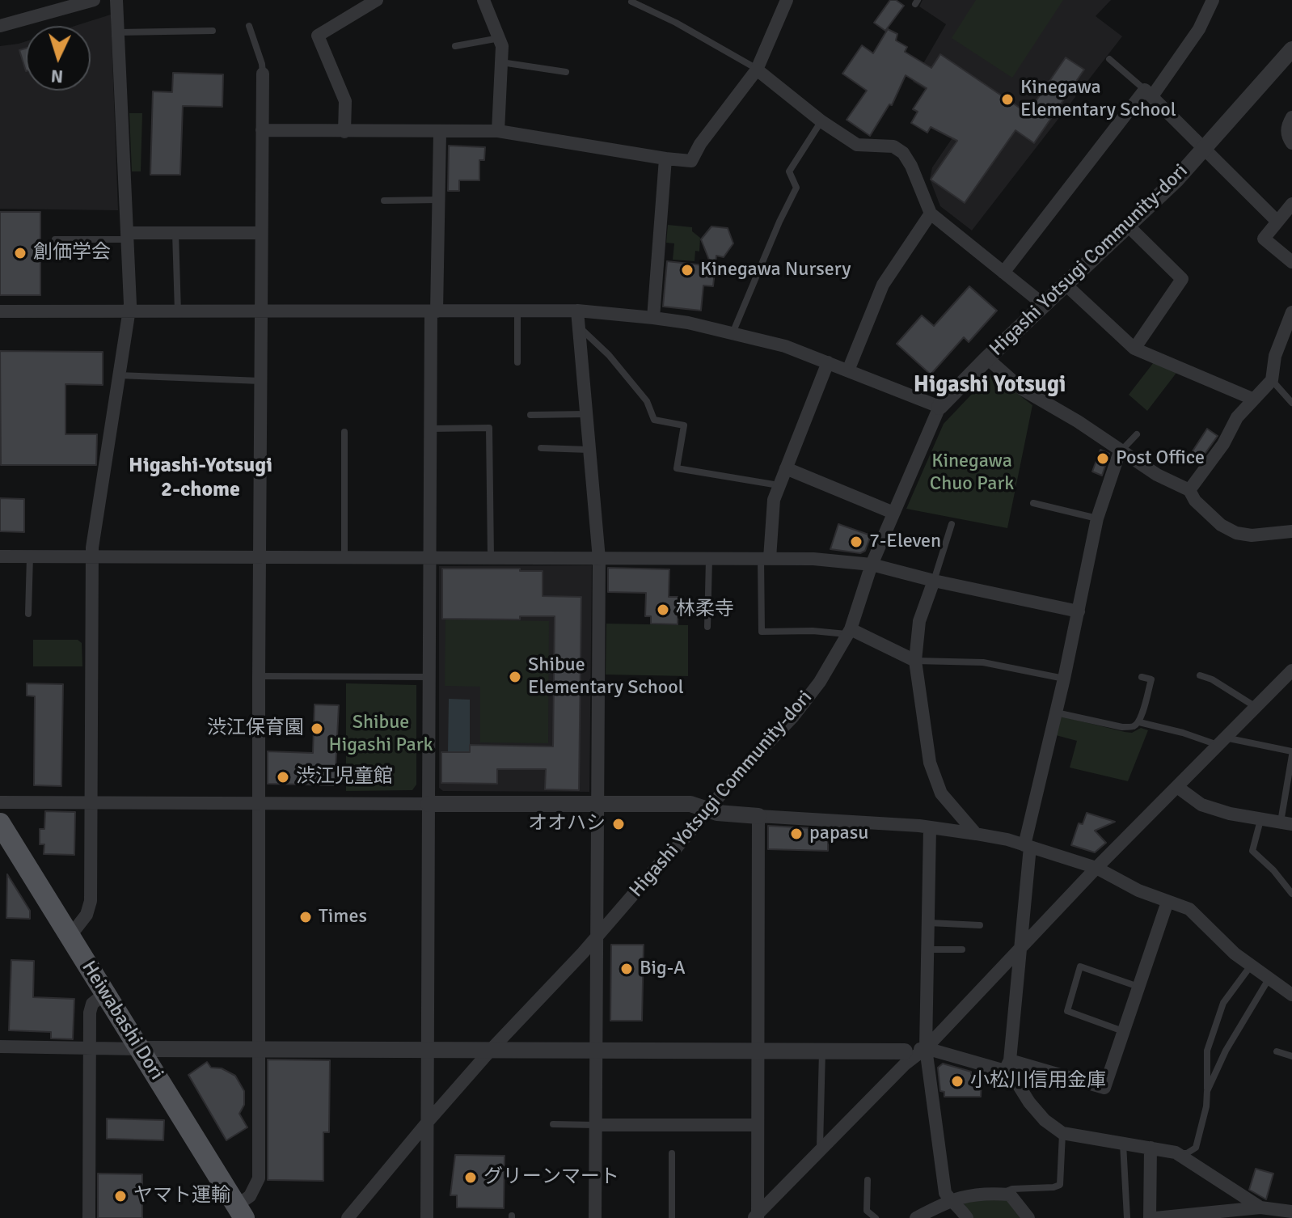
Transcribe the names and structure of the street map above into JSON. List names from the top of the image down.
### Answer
{
  "streets": {
    "main road": ["Heiwabashi Dori"],
    "street": ["Higashi Yotsugi Community-dori"]
  },
  "districts": ["Higashi Yotsugi", "Higashi-Yotsugi 2-chome"],
  "parks": ["Kinegawa Chuo Park", "Shibue Higashi Park"],
  "places": [
    "Kinegawa Elementary School",
    "創価学会",
    "Kinegawa Nursery",
    "Post Office",
    "7-Eleven",
    "林柔寺",
    "Shibue Elementary School",
    "渋江保育園",
    "渋江児童館",
    "オオハシ",
    "papasu",
    "Times",
    "Big-A",
    "小松川信用金庫",
    "グリーンマート",
    "ヤマト運輸"
  ],
  "north": "bottom"
}
